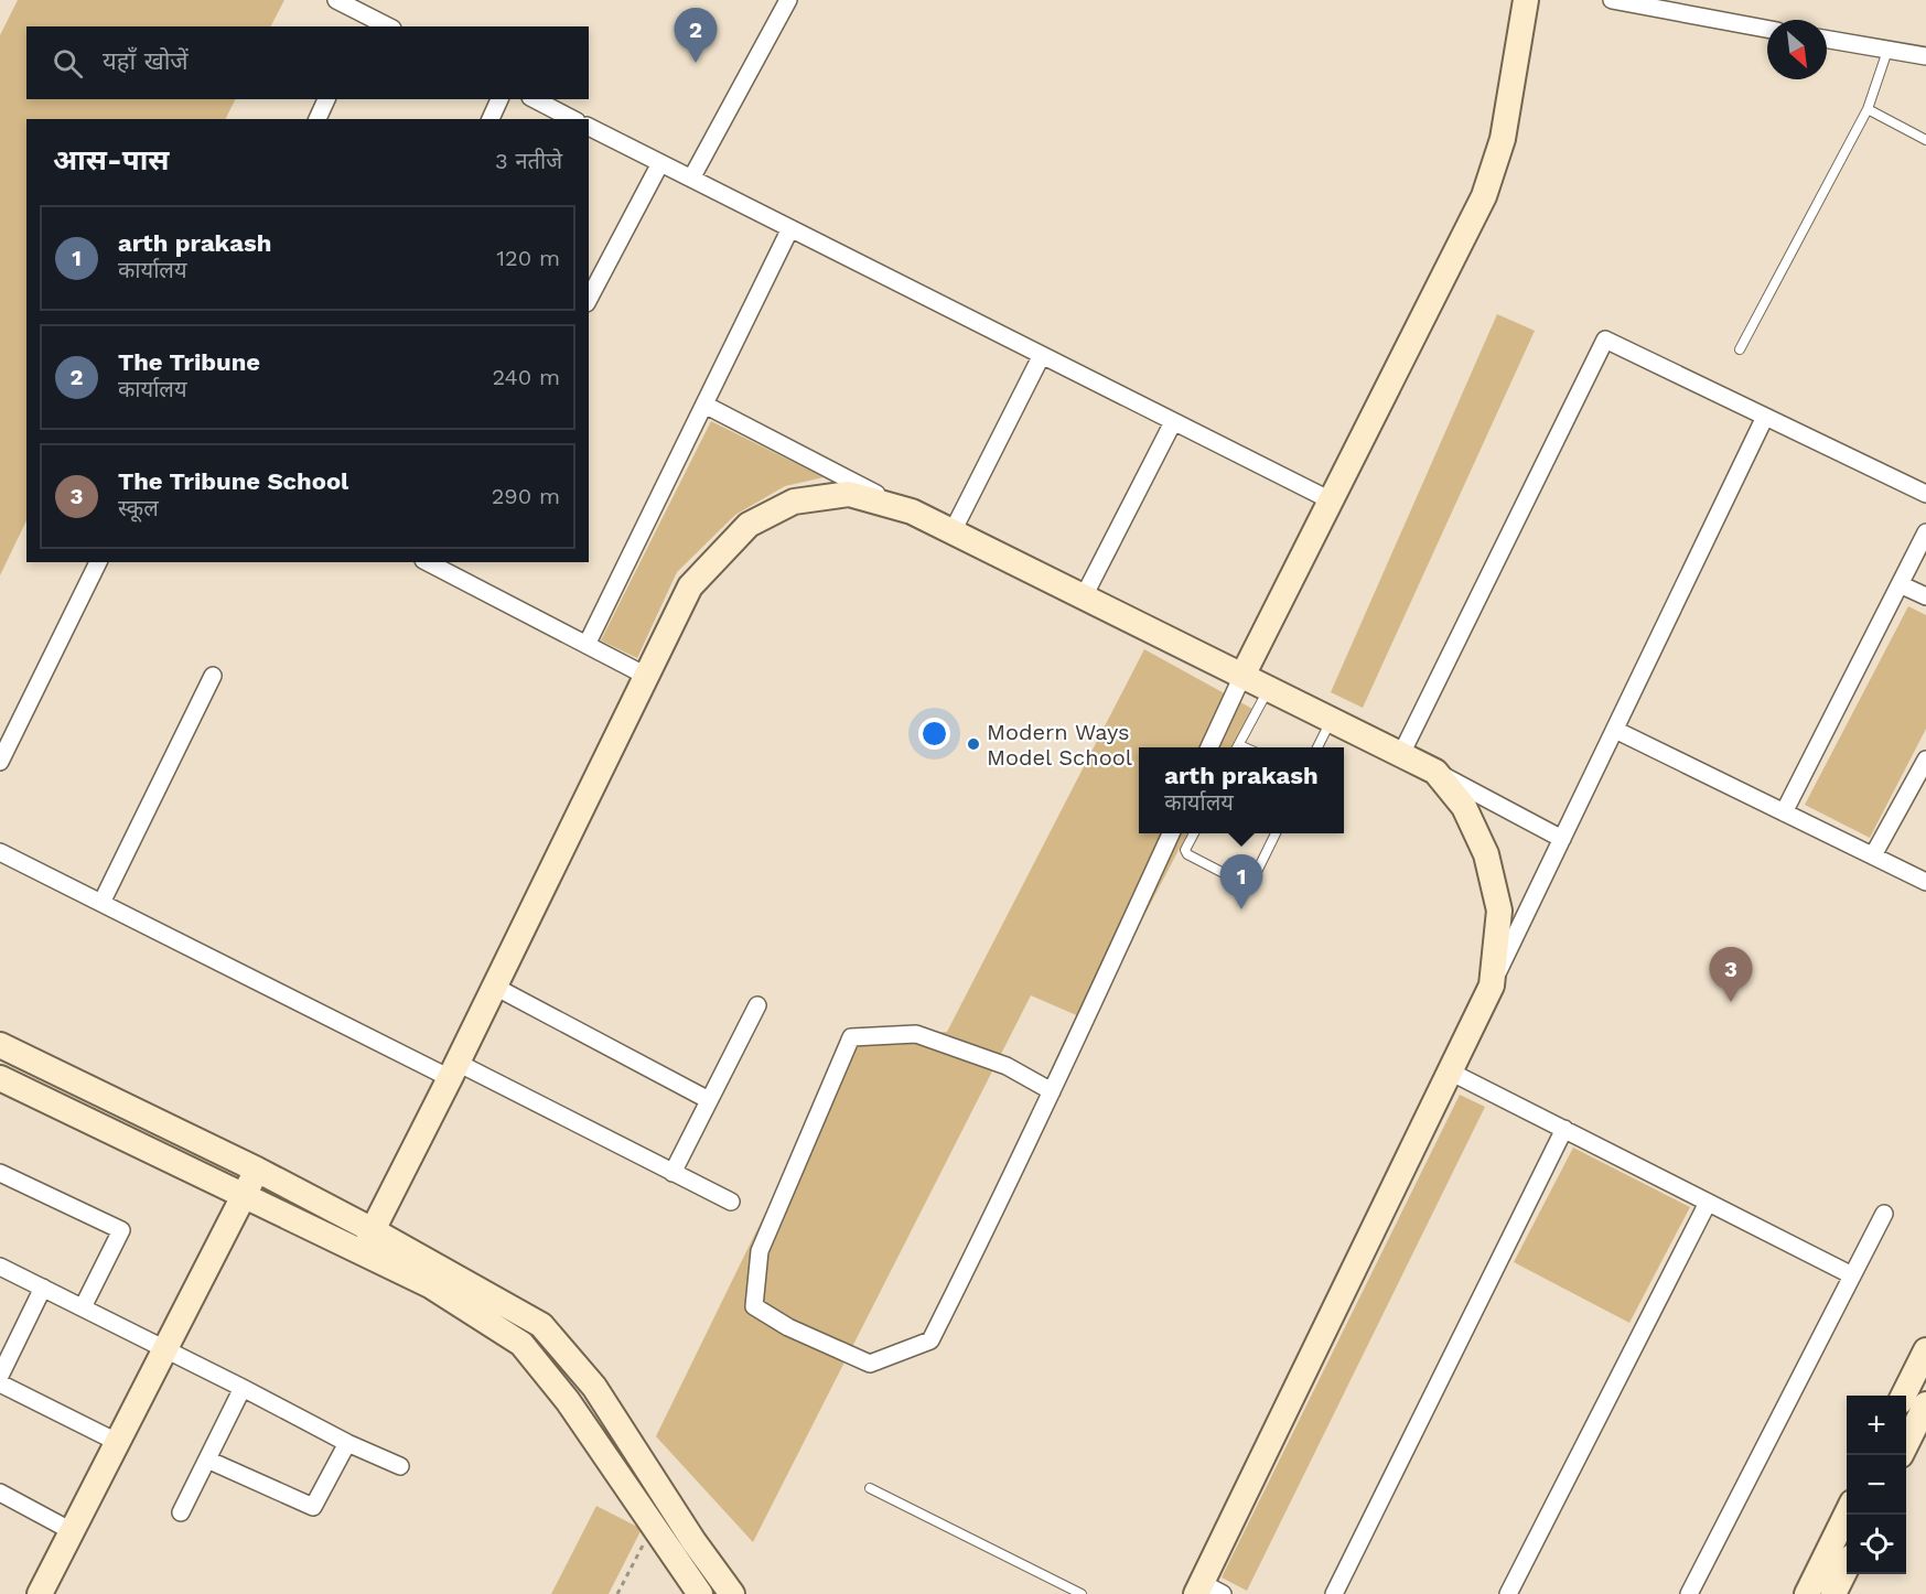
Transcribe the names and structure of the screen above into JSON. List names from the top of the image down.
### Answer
{
  "places": ["Modern Ways Model School"],
  "north": "bottom right",
  "page": {
    "pins": ["2", "1", "3"],
    "search": "यहाँ खोजें",
    "heading": ["आस-पास", "3 नतीजे"],
    "list": [
      {
        "mark": "1",
        "name": "arth prakash",
        "note": "कार्यालय",
        "value": "120 m"
      },
      {
        "mark": "2",
        "name": "The Tribune",
        "note": "कार्यालय",
        "value": "240 m"
      },
      {
        "mark": "3",
        "name": "The Tribune School",
        "note": "स्कूल",
        "value": "290 m"
      }
    ],
    "popup": ["arth prakash", "कार्यालय"],
    "map_buttons": ["+", "−"]
  }
}
